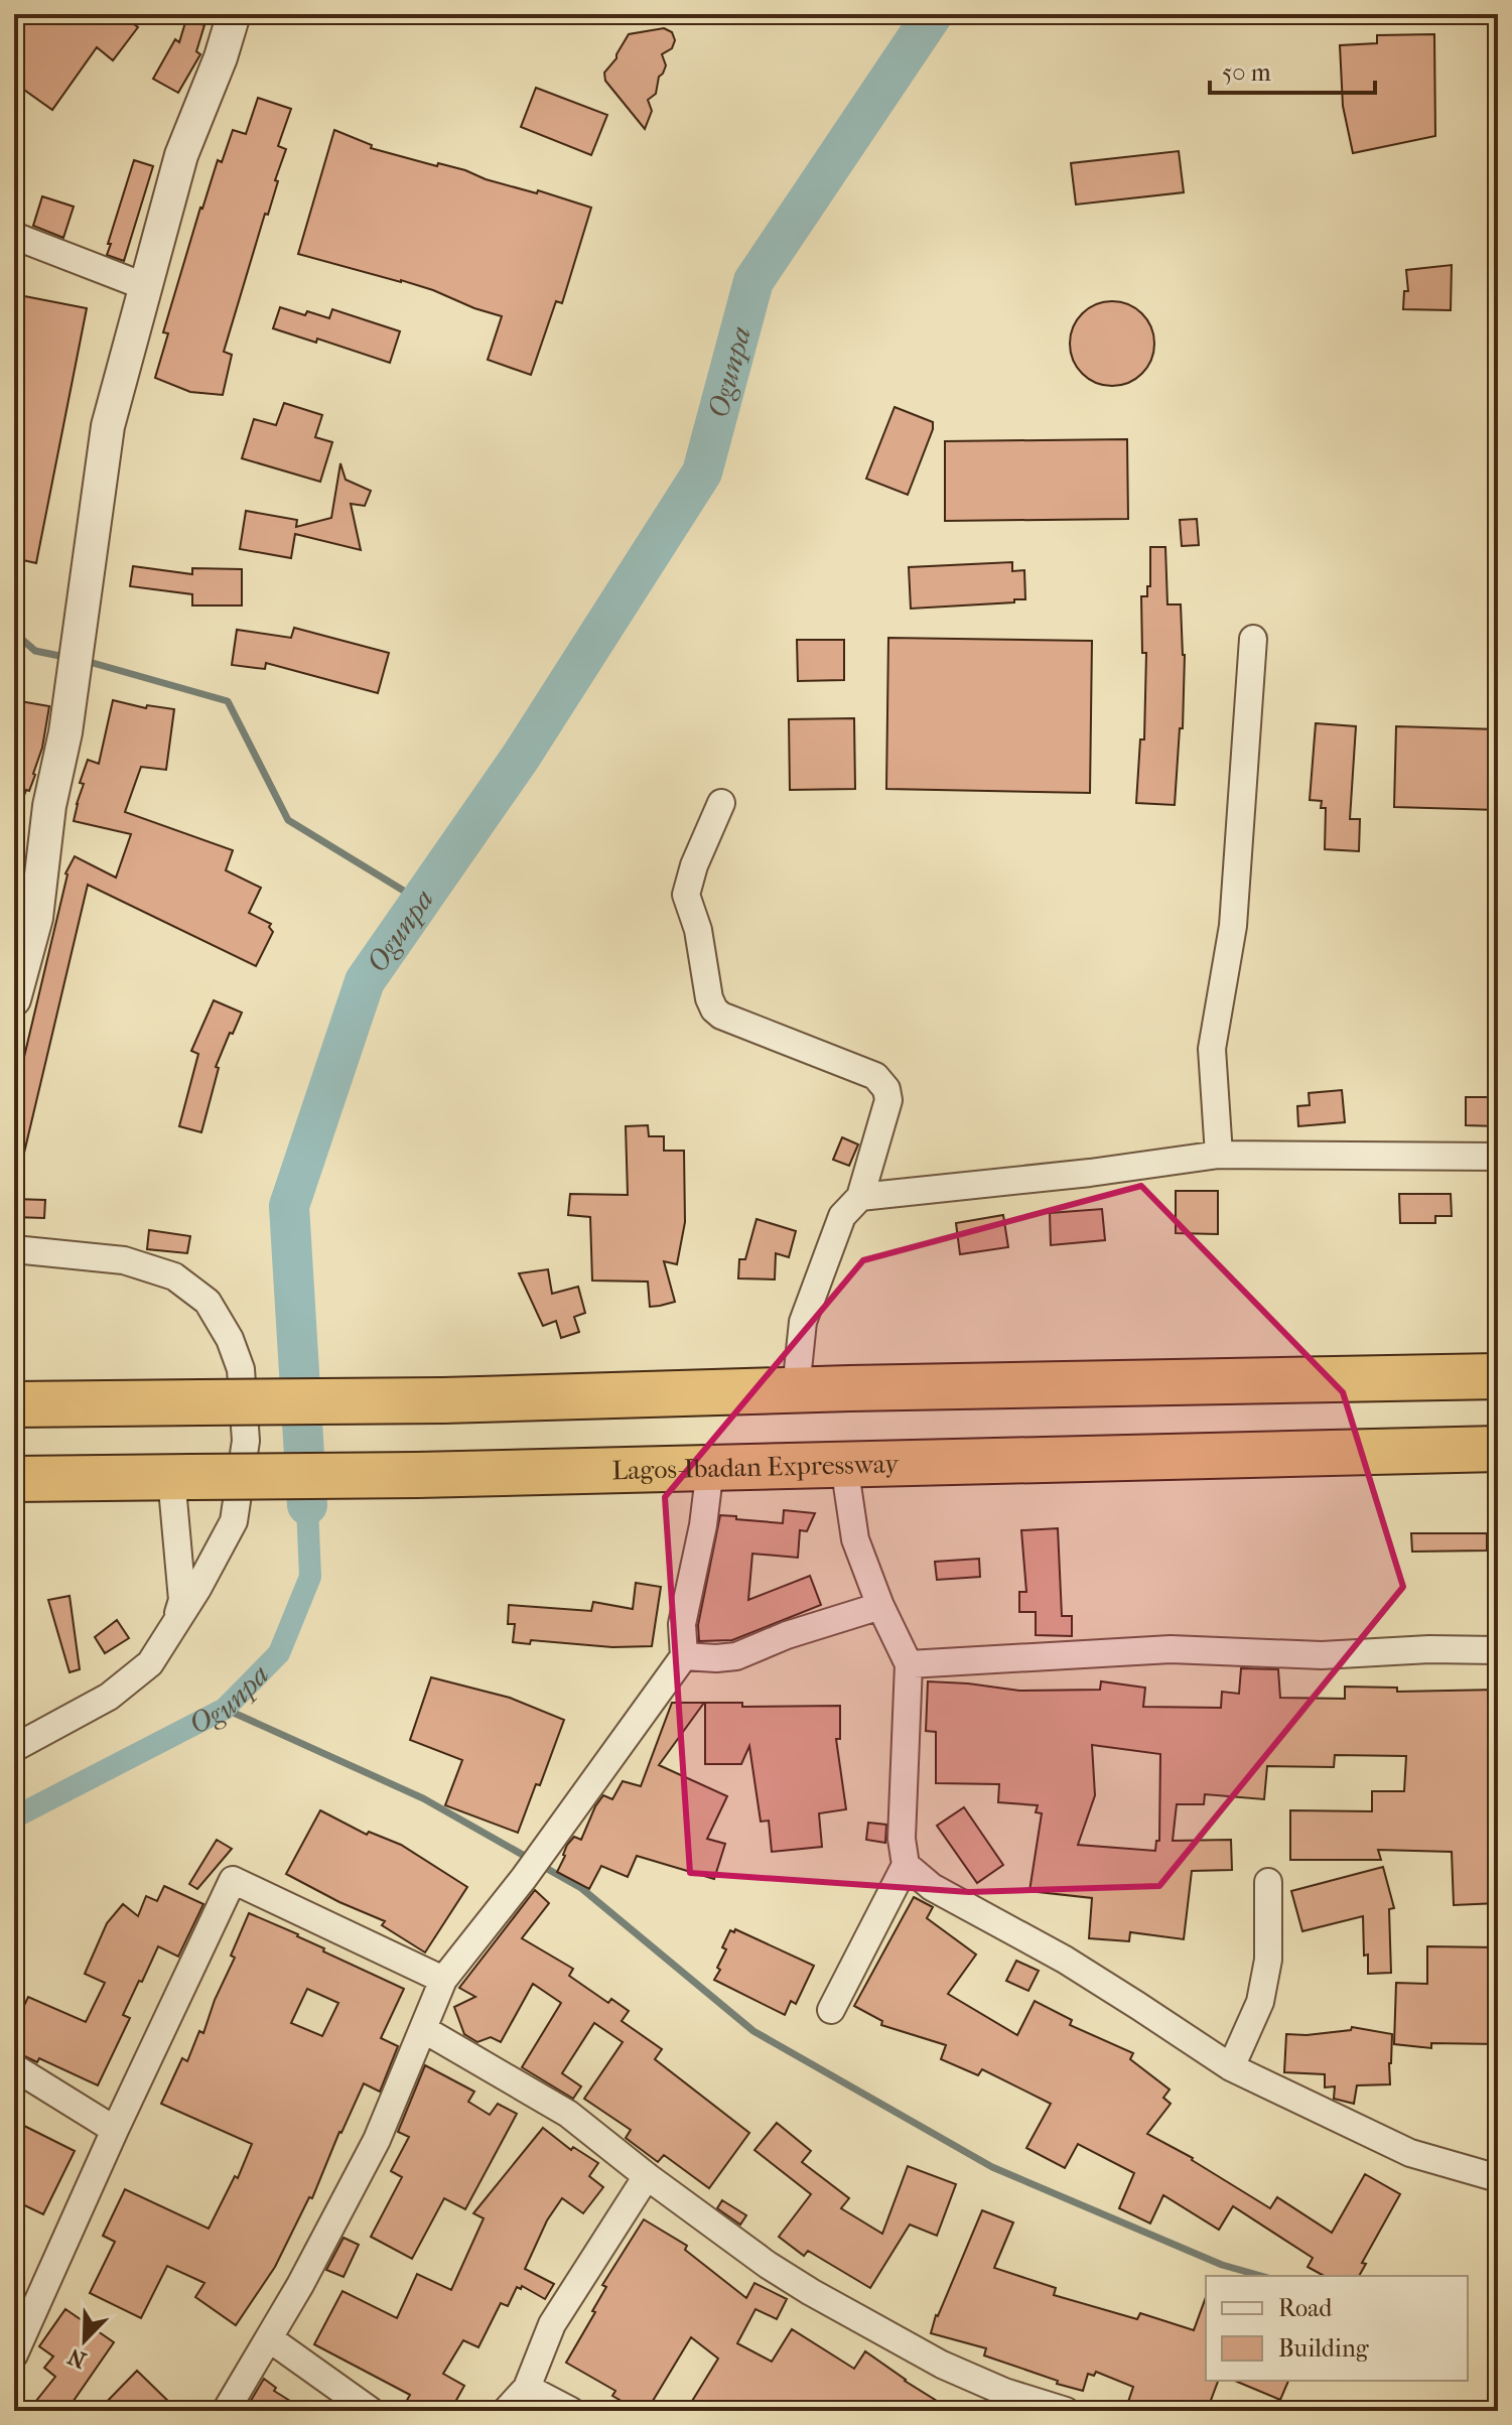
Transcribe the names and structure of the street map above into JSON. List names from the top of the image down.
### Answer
{
  "streets": {
    "highway": ["Lagos-Ibadan Expressway"]
  },
  "water": ["Ogunpa"],
  "legend": ["Road", "Building"],
  "scale_bar": "50 m",
  "north": "bottom left"
}
